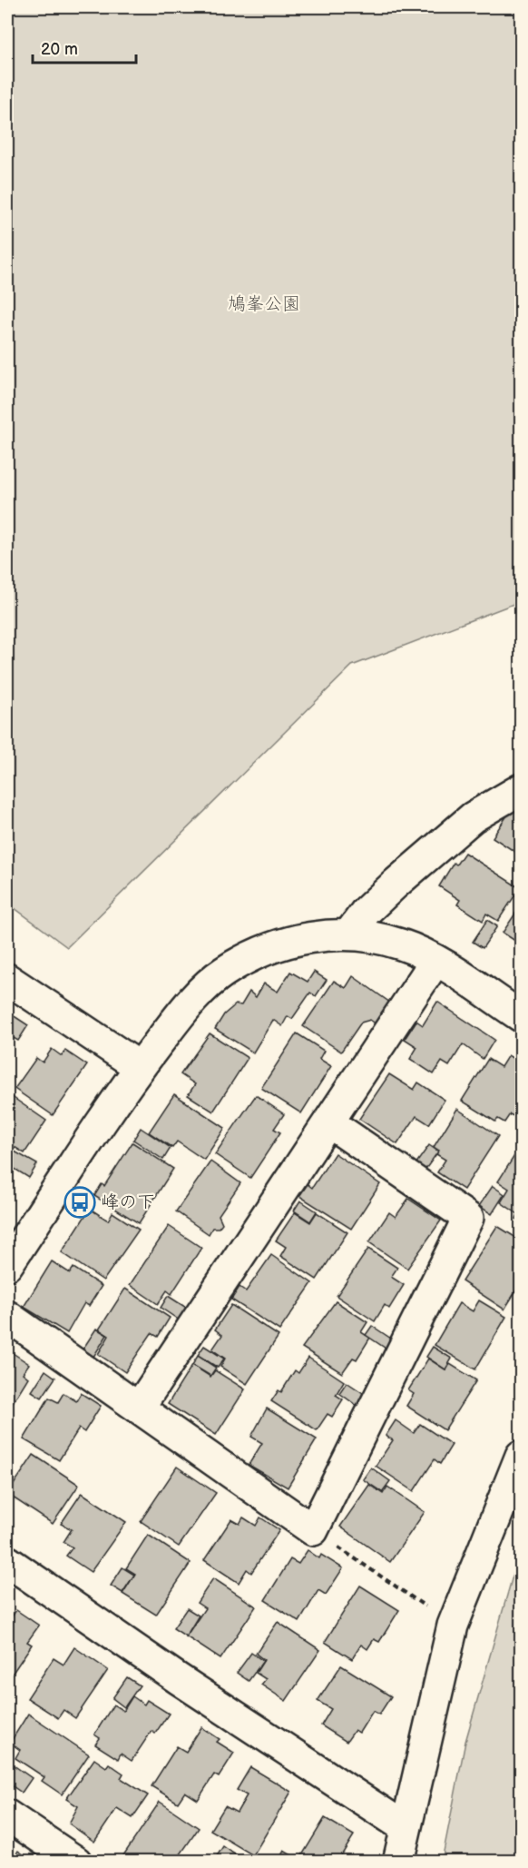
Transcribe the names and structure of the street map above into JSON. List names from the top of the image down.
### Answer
{
  "parks": ["鳩峯公園"],
  "places": {
    "bus stop": ["峰の下"]
  },
  "scale_bar": "20 m"
}
